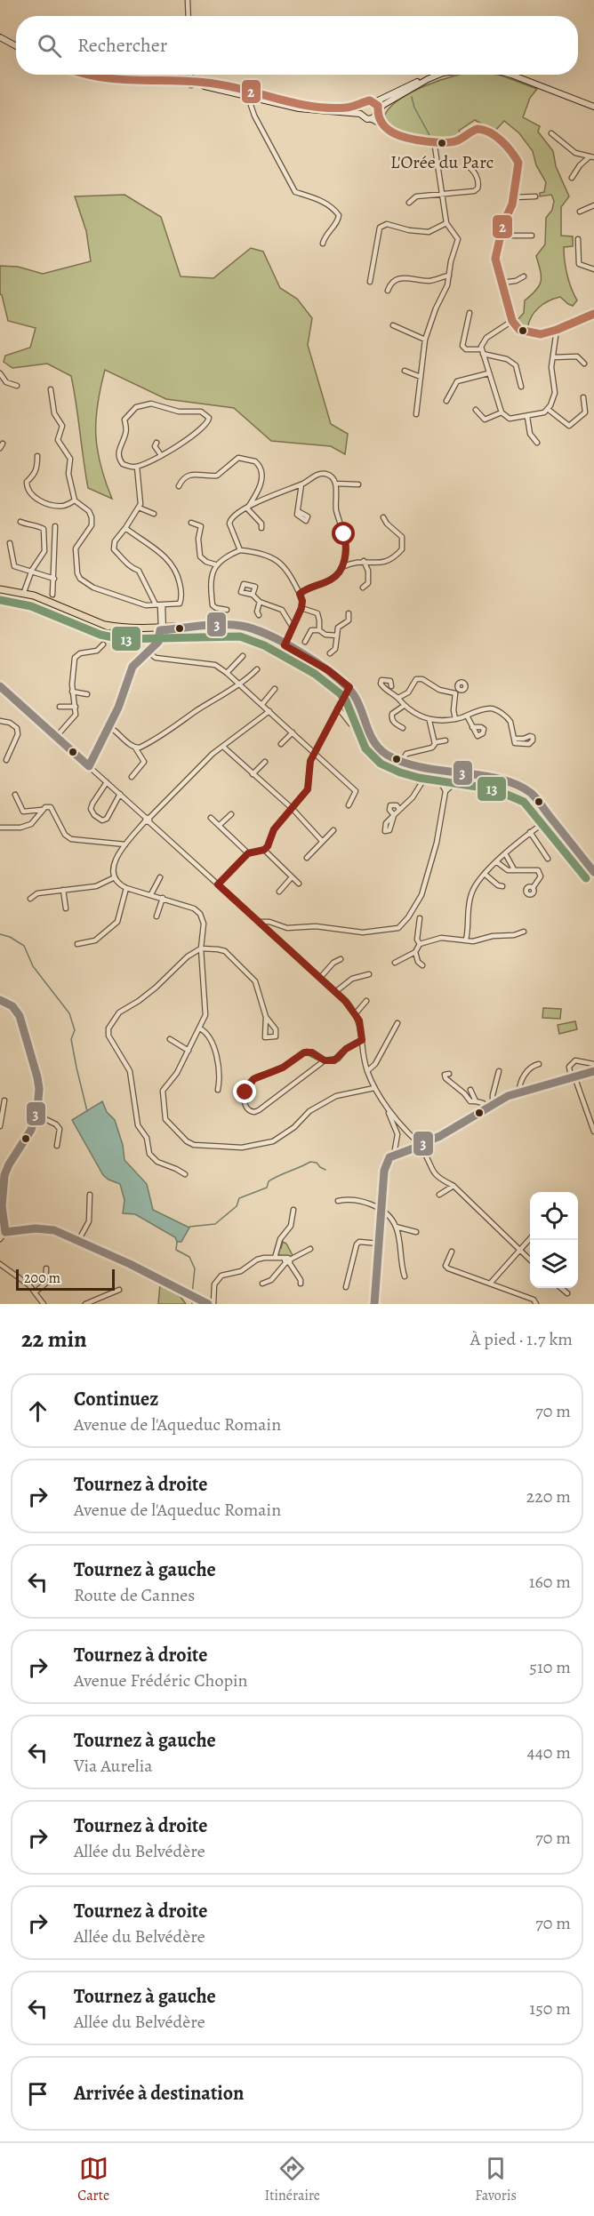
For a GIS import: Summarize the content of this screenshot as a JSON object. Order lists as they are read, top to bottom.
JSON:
{
  "places": ["L'Orée du Parc"],
  "lines": ["transit line 2", "transit line 13", "transit line 3"],
  "scale_bar": "200 m",
  "page": {
    "search": "Rechercher",
    "scale": "200 m",
    "heading": ["22 min", "À pied · 1.7 km"],
    "list": [
      ["Continuez", "Avenue de l'Aqueduc Romain", "70 m"],
      ["Tournez à droite", "Avenue de l'Aqueduc Romain", "220 m"],
      ["Tournez à gauche", "Route de Cannes", "160 m"],
      ["Tournez à droite", "Avenue Frédéric Chopin", "510 m"],
      ["Tournez à gauche", "Via Aurelia", "440 m"],
      ["Tournez à droite", "Allée du Belvédère", "70 m"],
      ["Tournez à droite", "Allée du Belvédère", "70 m"],
      ["Tournez à gauche", "Allée du Belvédère", "150 m"],
      "Arrivée à destination"
    ],
    "nav": ["Carte", "Itinéraire", "Favoris"]
  }
}
